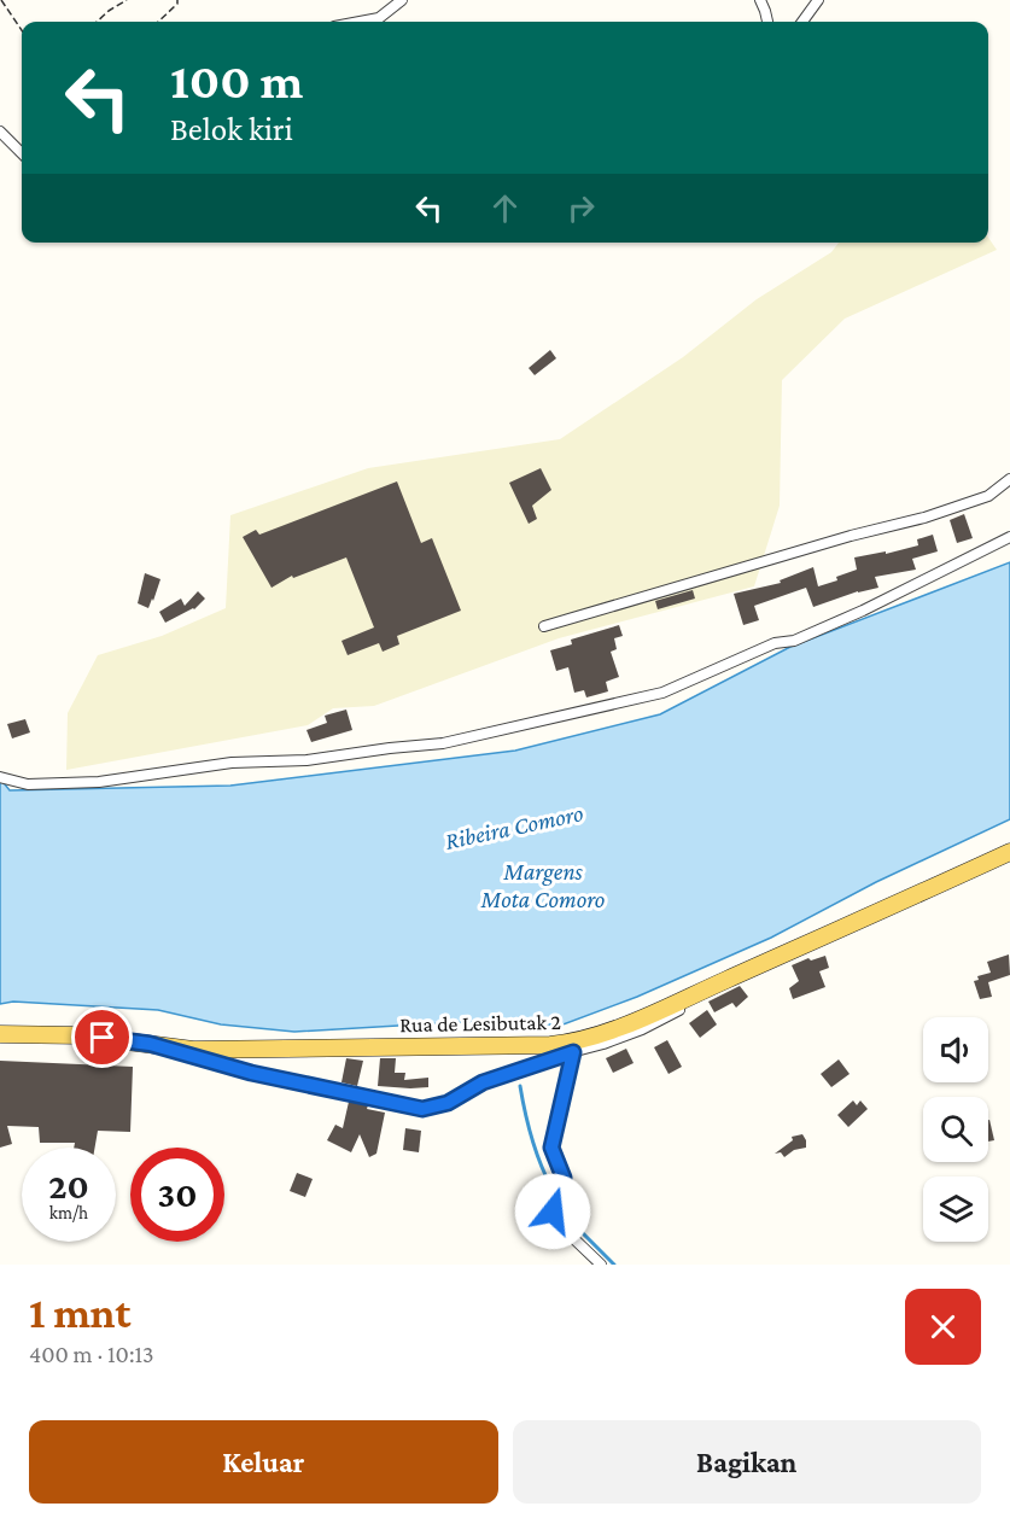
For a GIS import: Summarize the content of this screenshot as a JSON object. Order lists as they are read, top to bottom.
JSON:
{
  "streets": {
    "main road": ["Rua de Lesibutak 2"]
  },
  "water": ["Ribeira Comoro", "Margens Mota Comoro"],
  "page": {
    "turn": ["100 m", "Belok kiri"],
    "speed": "20 km/h",
    "limit": "30",
    "heading": ["1 mnt", "400 m · 10:13"],
    "buttons": ["Keluar", "Bagikan"]
  }
}
